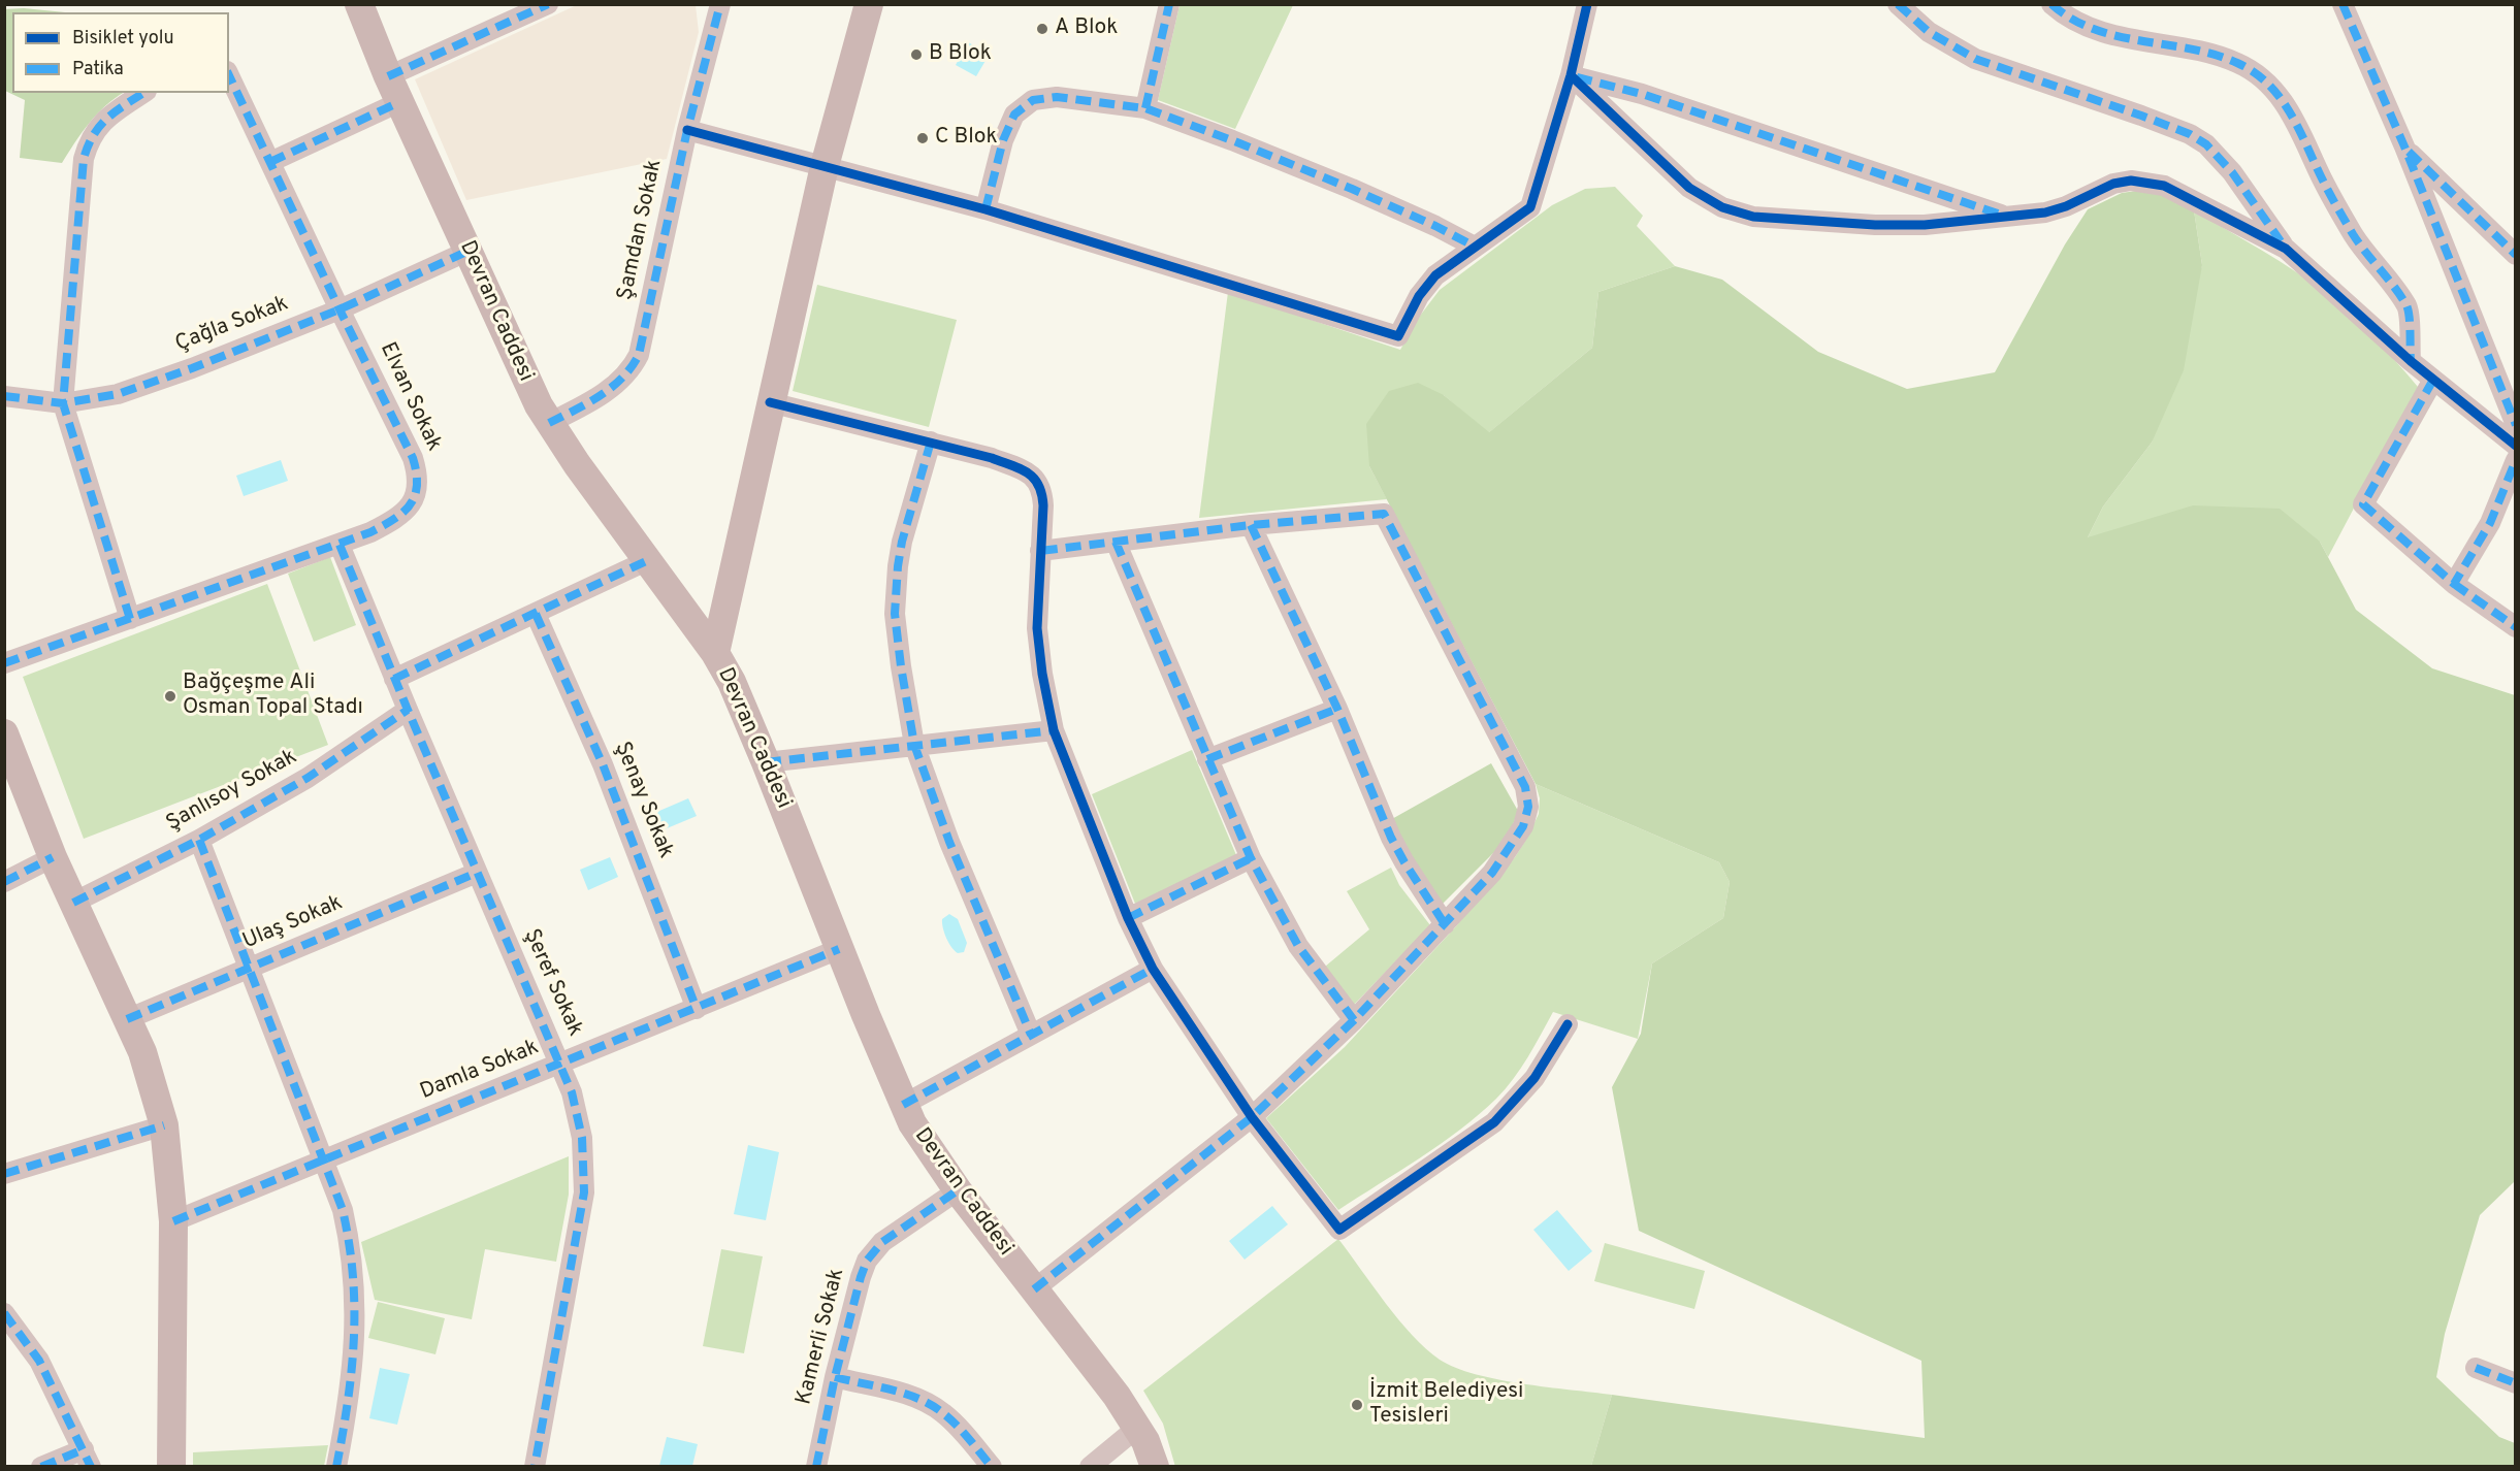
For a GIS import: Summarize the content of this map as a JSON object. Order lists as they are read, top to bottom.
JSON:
{
  "streets": {
    "main road": ["Devran Caddesi"],
    "street": [
      "Şamdan Sokak",
      "Çağla Sokak",
      "Elvan Sokak",
      "Şanlısoy Sokak",
      "Şenay Sokak",
      "Ulaş Sokak",
      "Şeref Sokak",
      "Damla Sokak",
      "Kamerli Sokak"
    ]
  },
  "crossings": [
    ["Şamdan Sokak", "Devran Caddesi"],
    ["Devran Caddesi", "Çağla Sokak"],
    ["Devran Caddesi", "Damla Sokak"],
    ["Devran Caddesi", "Kamerli Sokak"],
    ["Çağla Sokak", "Elvan Sokak"],
    ["Elvan Sokak", "Şeref Sokak"],
    ["Şanlısoy Sokak", "Şeref Sokak"],
    ["Şenay Sokak", "Damla Sokak"],
    ["Ulaş Sokak", "Şeref Sokak"],
    ["Şeref Sokak", "Damla Sokak"]
  ],
  "places": [
    "A Blok",
    "B Blok",
    "C Blok",
    "Bağçeşme Ali Osman Topal Stadı",
    "İzmit Belediyesi Tesisleri"
  ],
  "legend": ["Bisiklet yolu", "Patika"]
}
